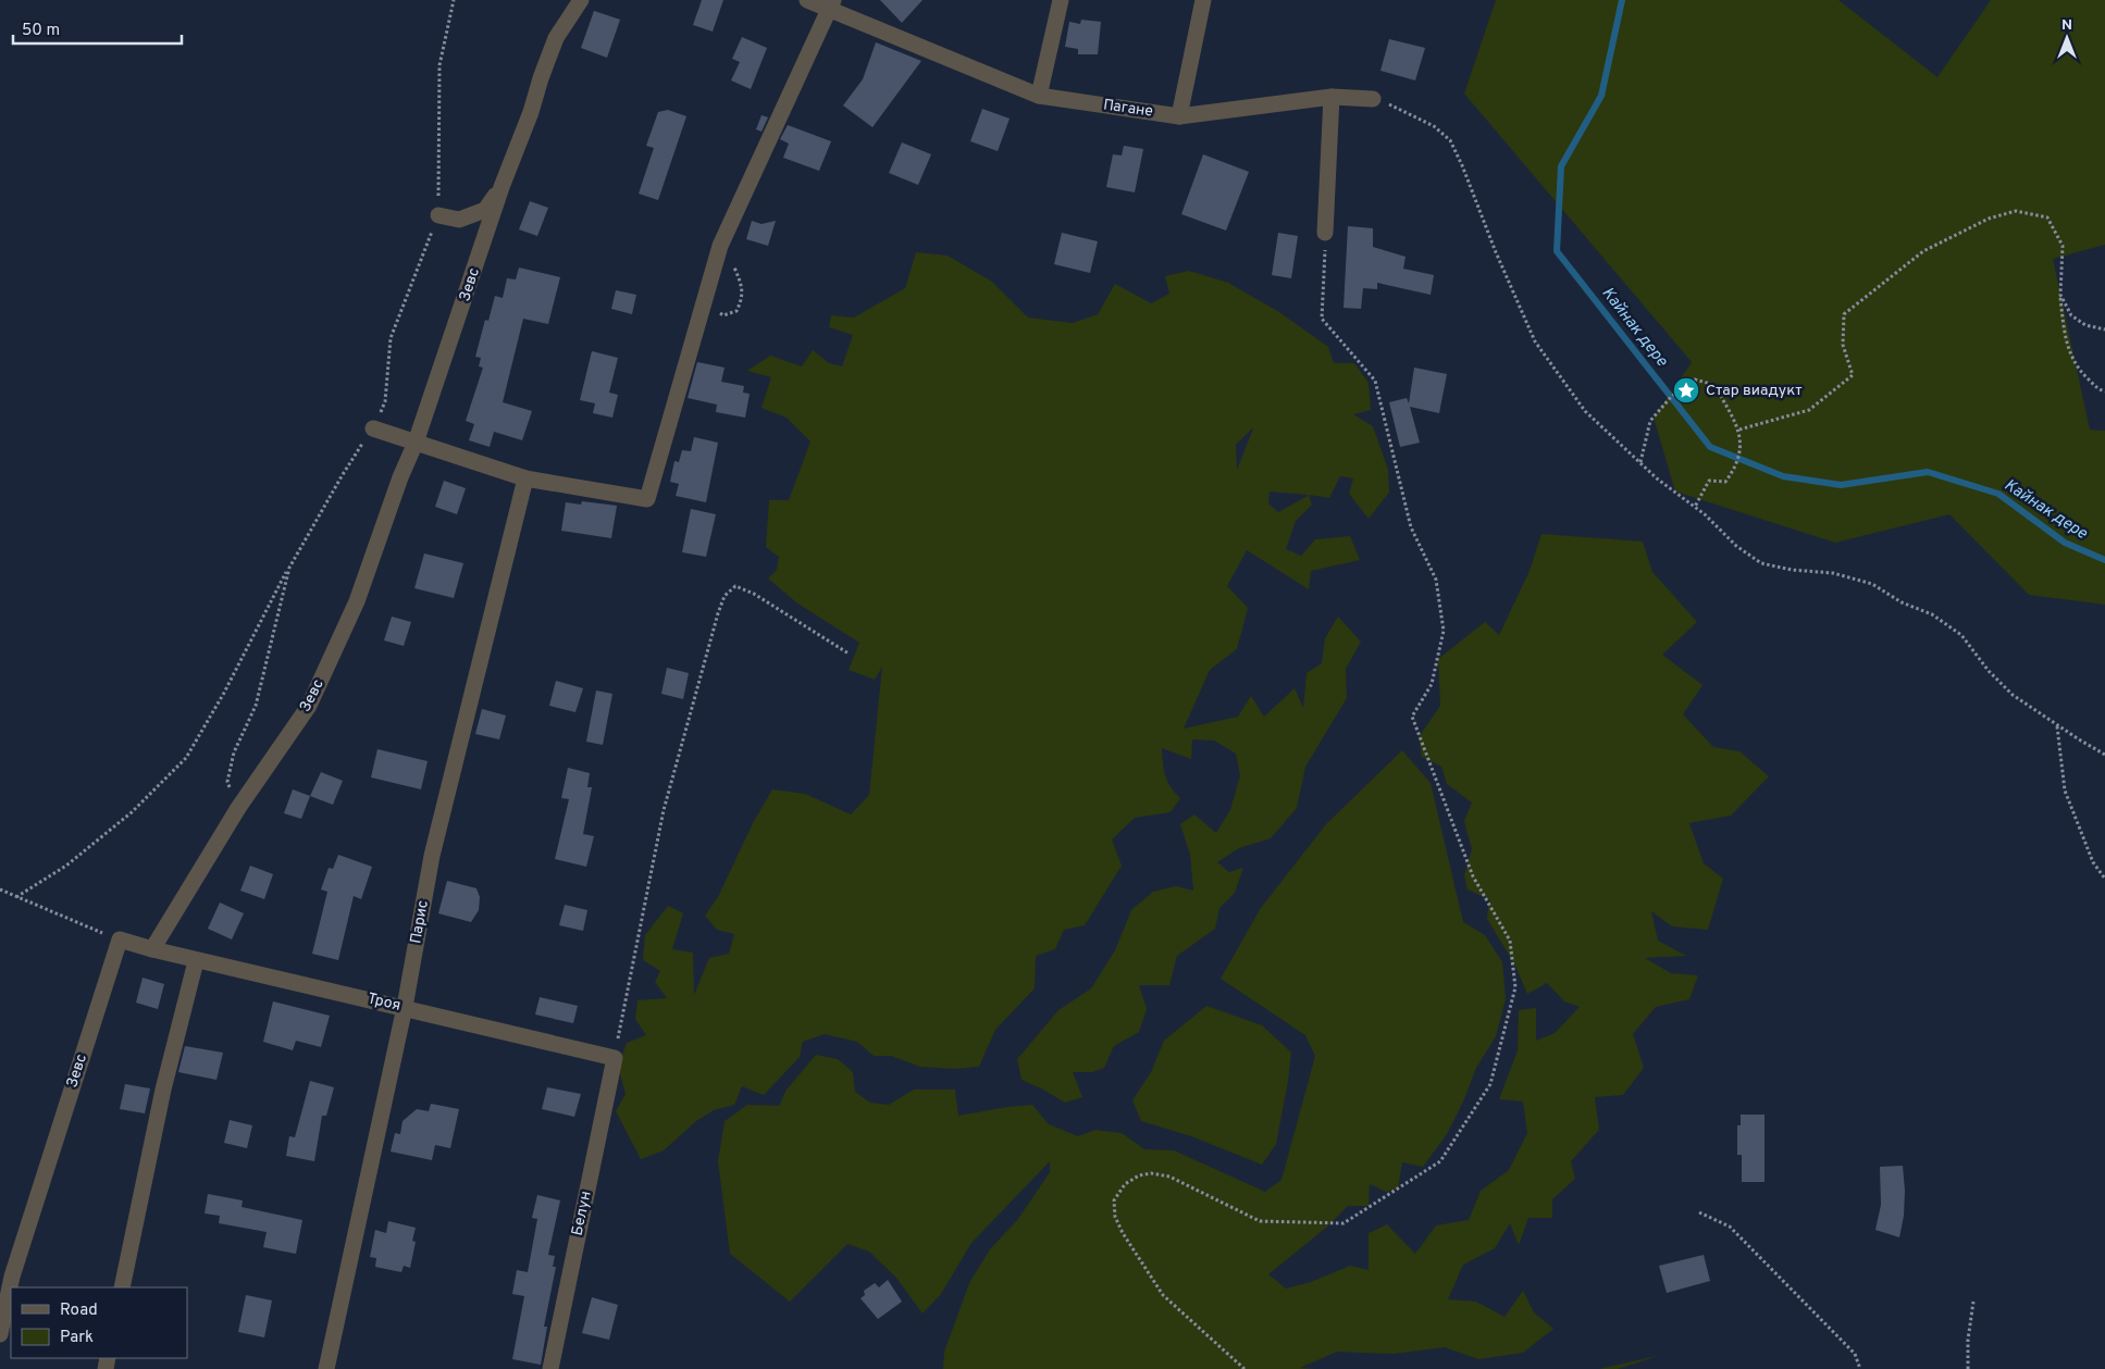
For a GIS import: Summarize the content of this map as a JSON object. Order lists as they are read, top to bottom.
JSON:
{
  "streets": {
    "street": [
      "Пагане",
      "Зевс",
      "Парис",
      "Троя",
      "Белун"
    ]
  },
  "crossings": [
    ["Зевс", "Троя"],
    ["Парис", "Троя"],
    ["Троя", "Белун"]
  ],
  "water": ["Кайнак дере"],
  "places": {
    "place": ["Стар виадукт"]
  },
  "legend": ["Road", "Park"],
  "scale_bar": "50 m",
  "north": "top"
}
